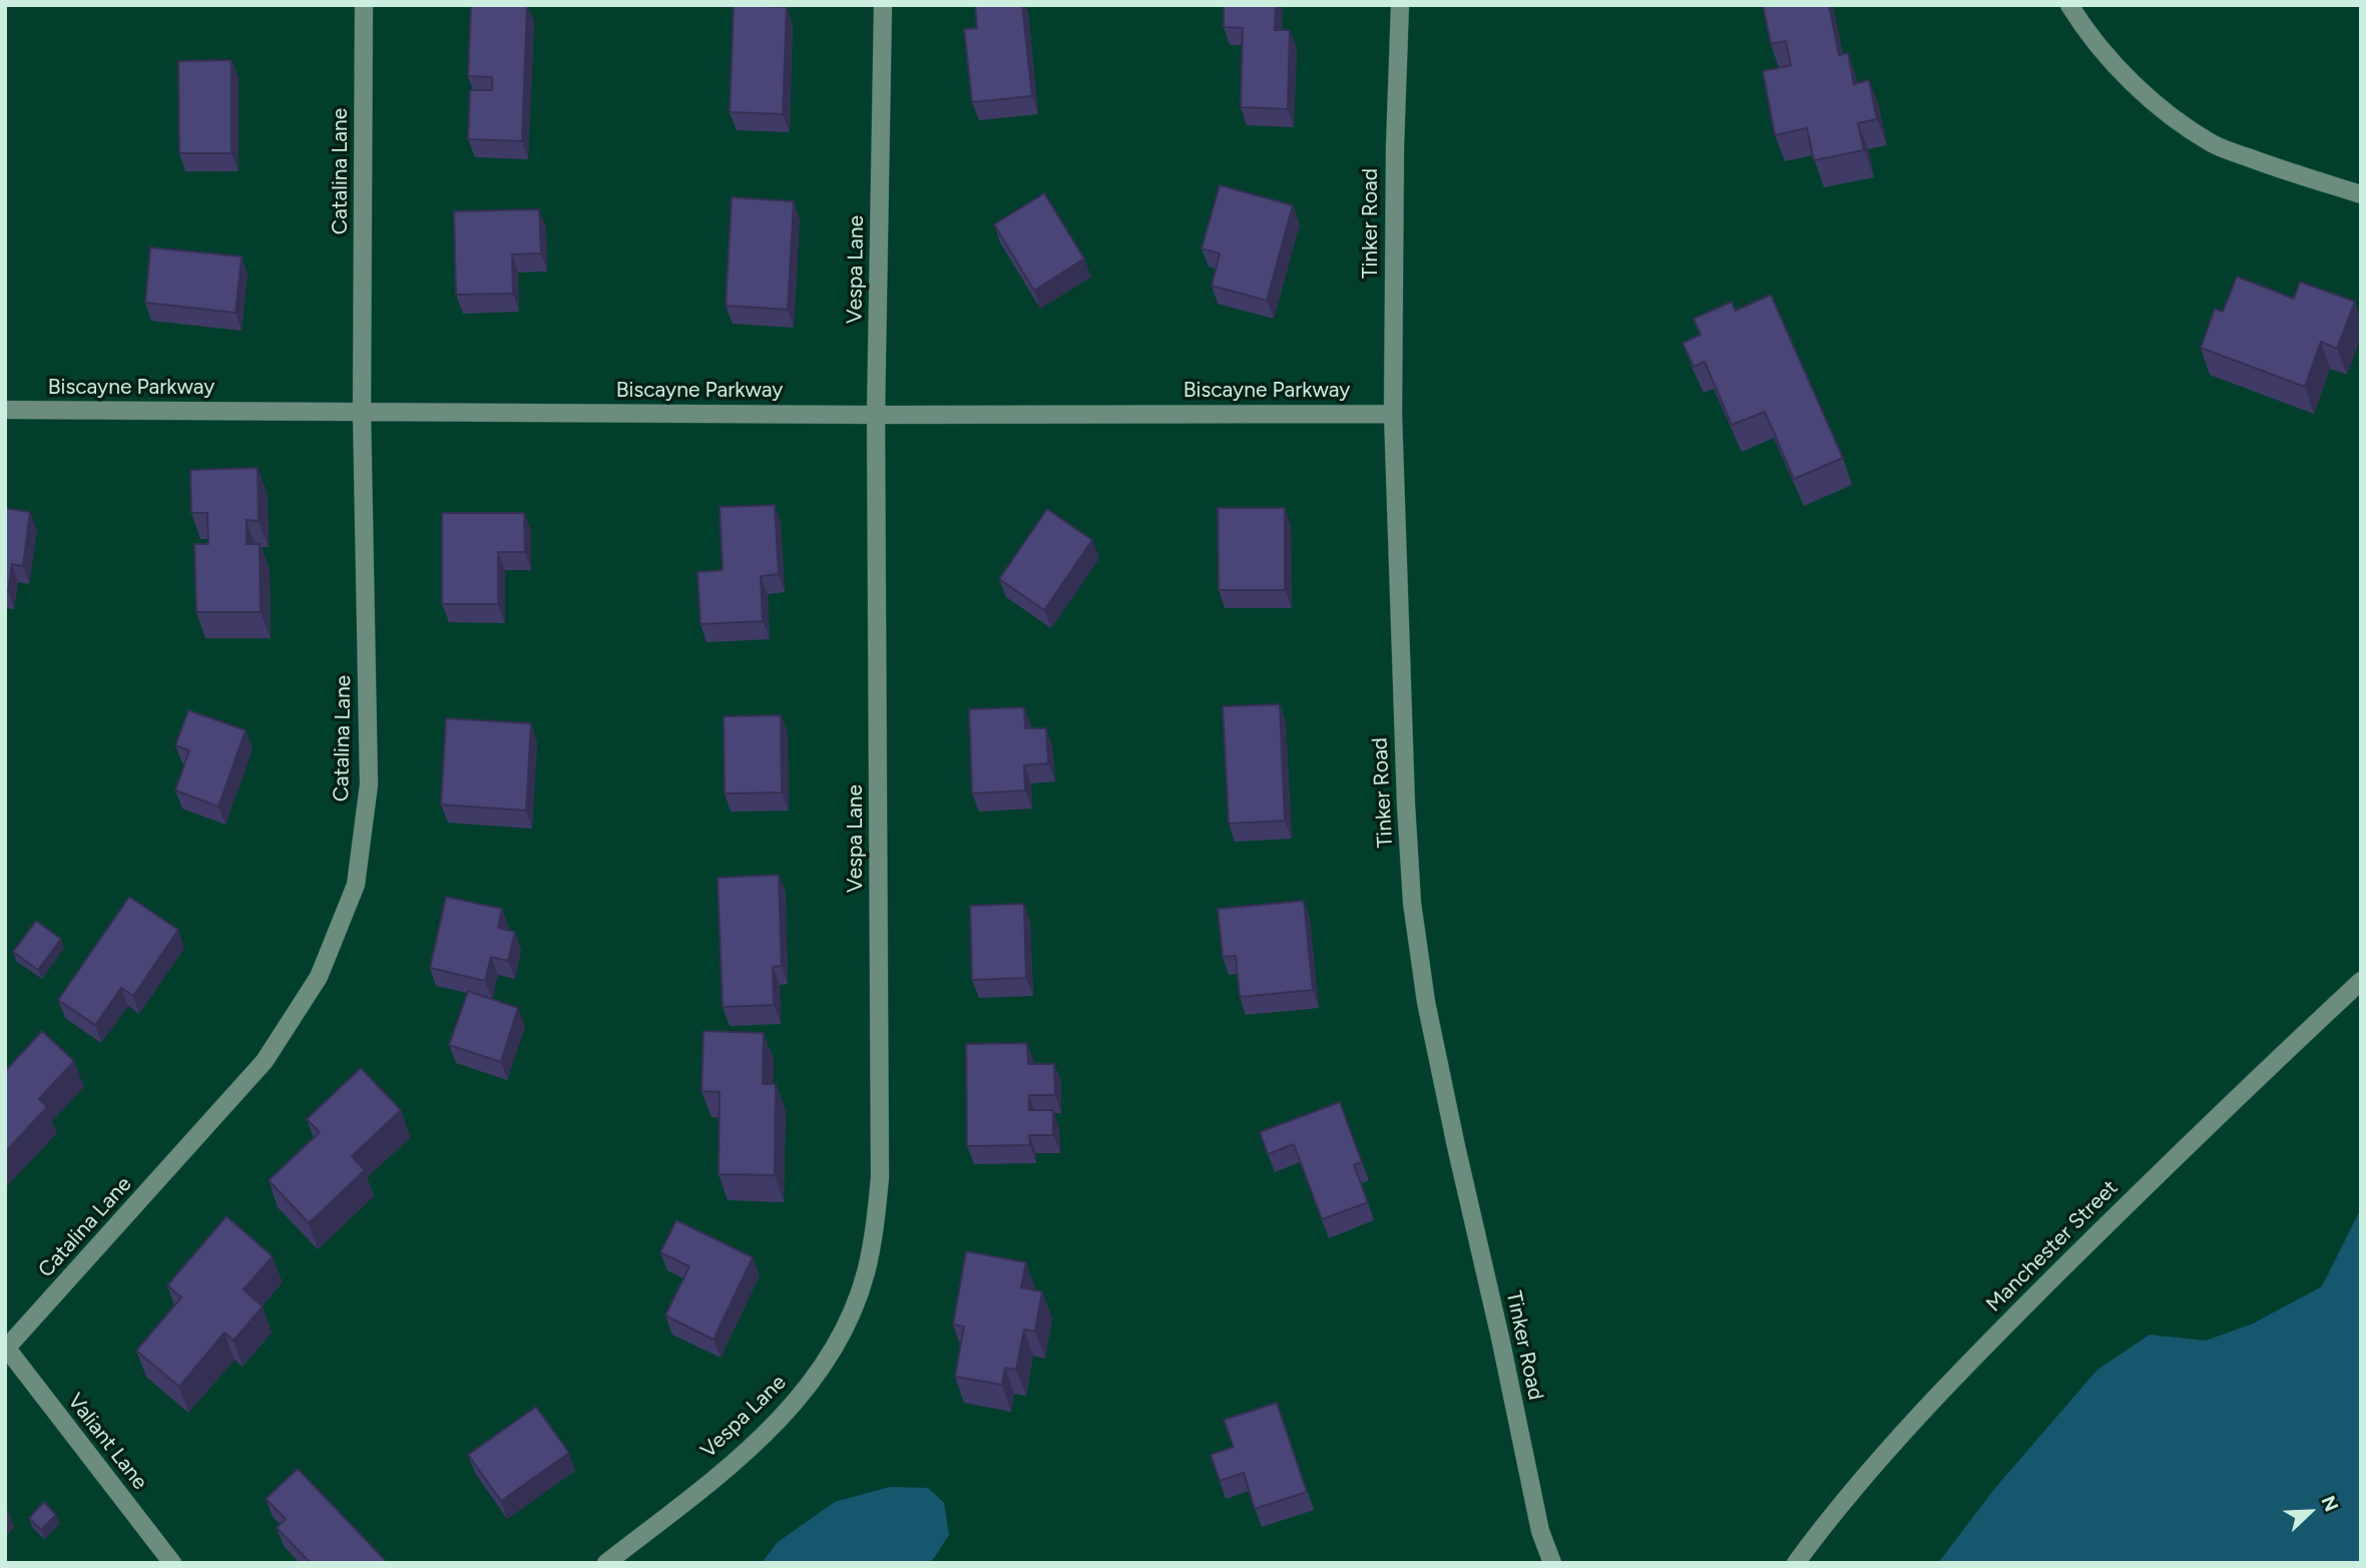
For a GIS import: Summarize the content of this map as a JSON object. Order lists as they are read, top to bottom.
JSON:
{
  "streets": {
    "street": [
      "Catalina Lane",
      "Tinker Road",
      "Vespa Lane",
      "Biscayne Parkway",
      "Manchester Street",
      "Valiant Lane"
    ]
  },
  "crossings": [
    ["Catalina Lane", "Biscayne Parkway"],
    ["Catalina Lane", "Valiant Lane"],
    ["Tinker Road", "Biscayne Parkway"],
    ["Vespa Lane", "Biscayne Parkway"]
  ],
  "north": "top right"
}
